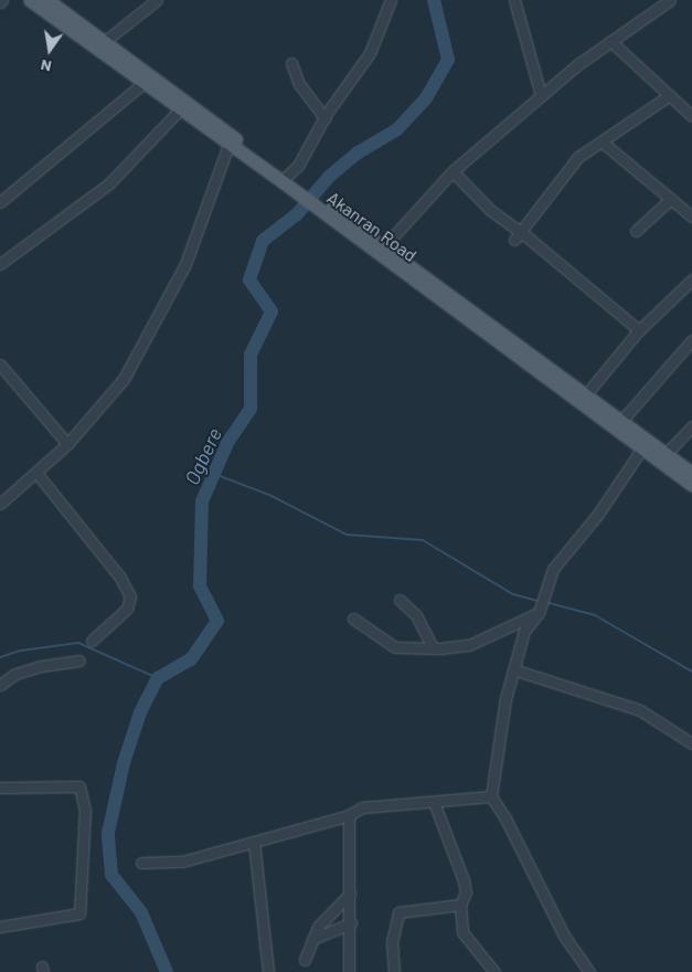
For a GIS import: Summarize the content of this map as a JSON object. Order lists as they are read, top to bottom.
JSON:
{
  "streets": {
    "main road": ["Akanran Road"]
  },
  "water": ["Ogbere"],
  "north": "bottom"
}
